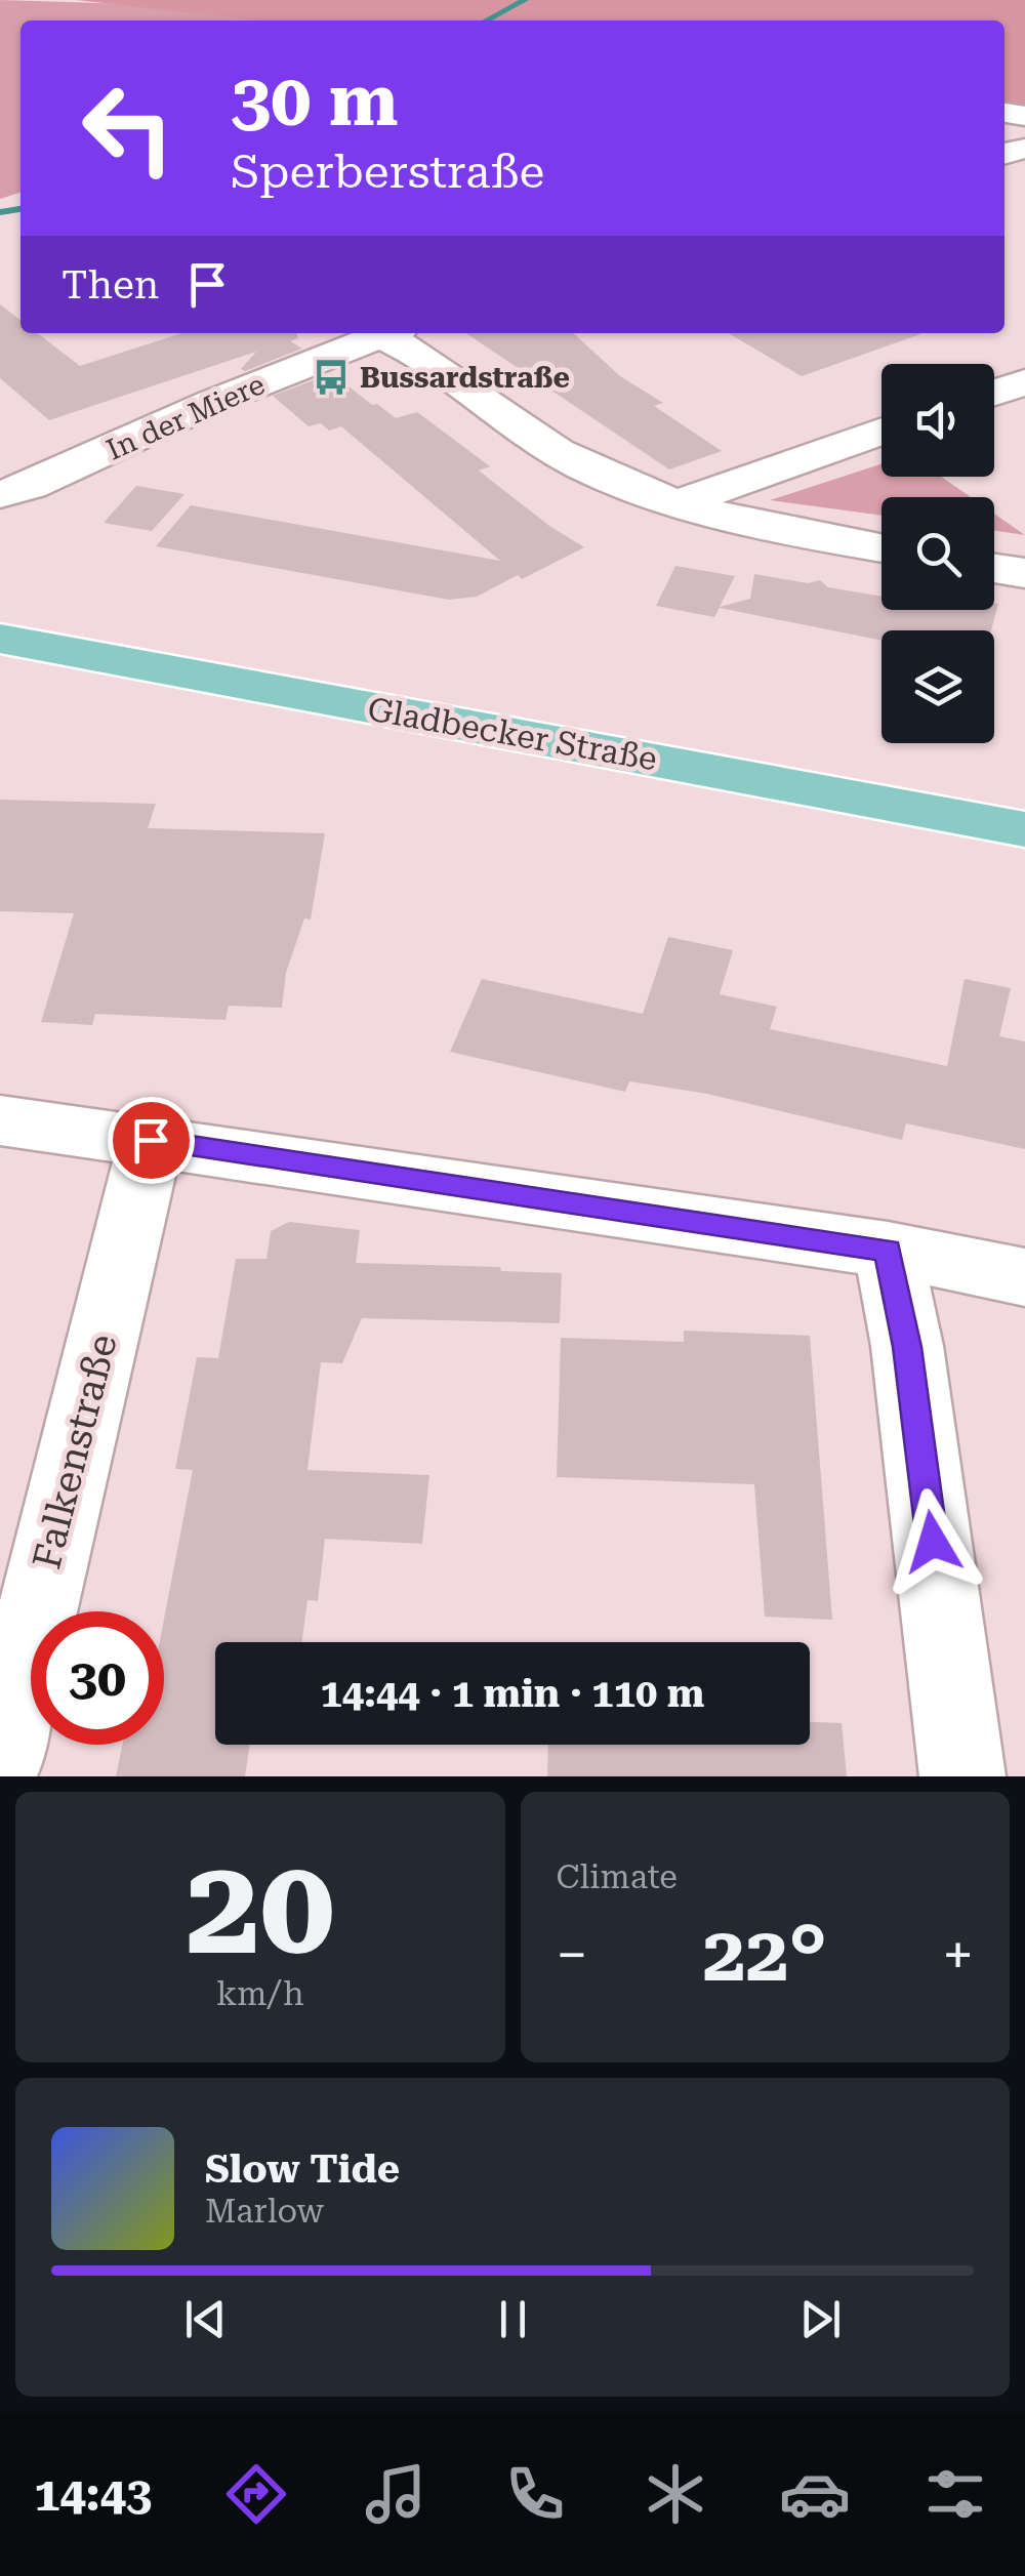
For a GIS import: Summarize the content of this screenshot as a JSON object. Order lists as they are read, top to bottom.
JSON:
{
  "streets": {
    "main road": ["Gladbecker Straße"],
    "street": ["In der Miere", "Falkenstraße"]
  },
  "places": {
    "bus stop": ["Bussardstraße"]
  },
  "page": {
    "turn": ["30 m", "Sperberstraße"],
    "then": "Then",
    "limit": "30",
    "trip": "14:44 · 1 min · 110 m",
    "tile": [
      ["20", "km/h"],
      "Climate"
    ],
    "heat": ["−", "22°", "+"],
    "song": ["Slow Tide", "Marlow"],
    "tabs": "14:43"
  }
}
